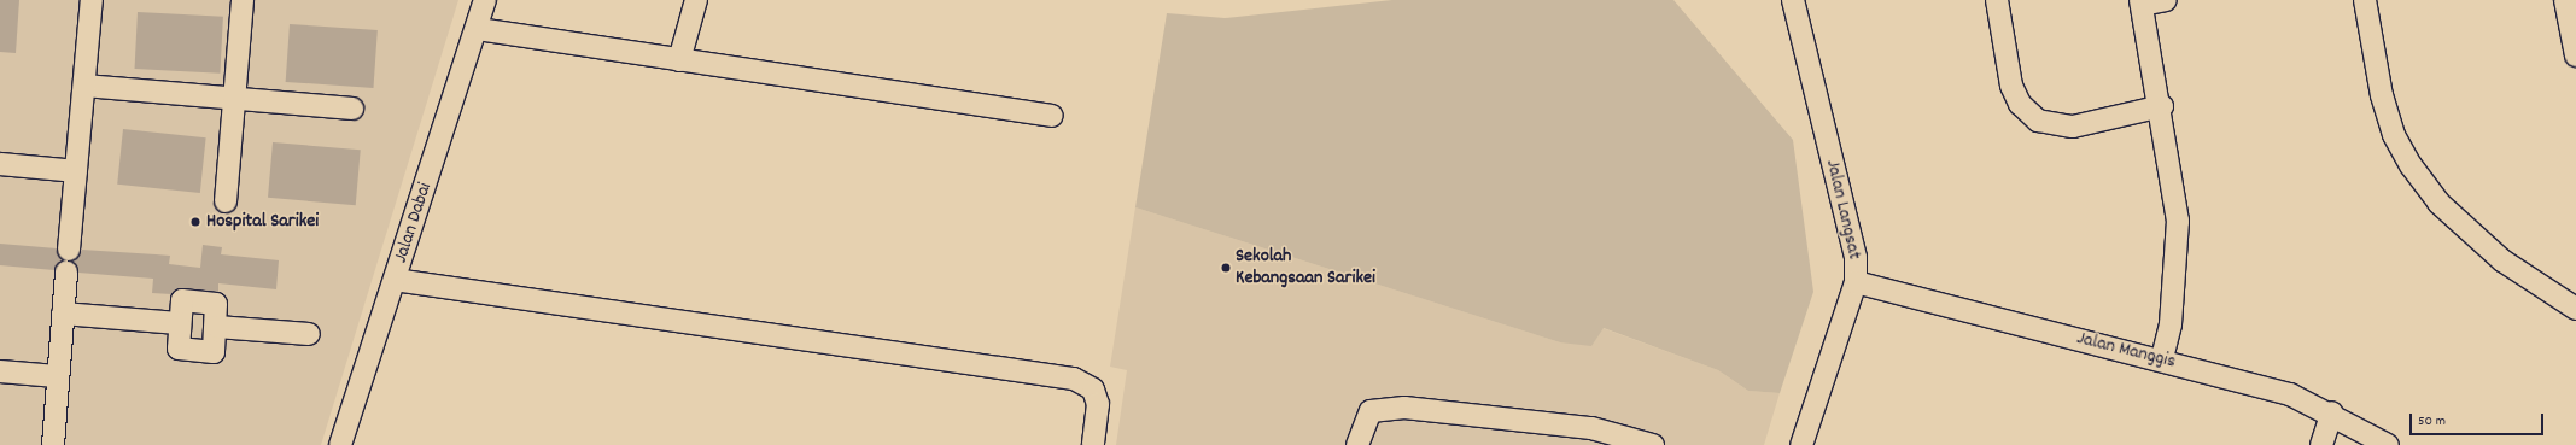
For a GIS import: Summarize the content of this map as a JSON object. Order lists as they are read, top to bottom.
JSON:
{
  "streets": {
    "street": ["Jalan Langsat", "Jalan Dabai", "Jalan Manggis"]
  },
  "crossings": [
    ["Jalan Langsat", "Jalan Manggis"]
  ],
  "places": ["Hospital Sarikei", "Sekolah Kebangsaan Sarikei"],
  "scale_bar": "50 m"
}
